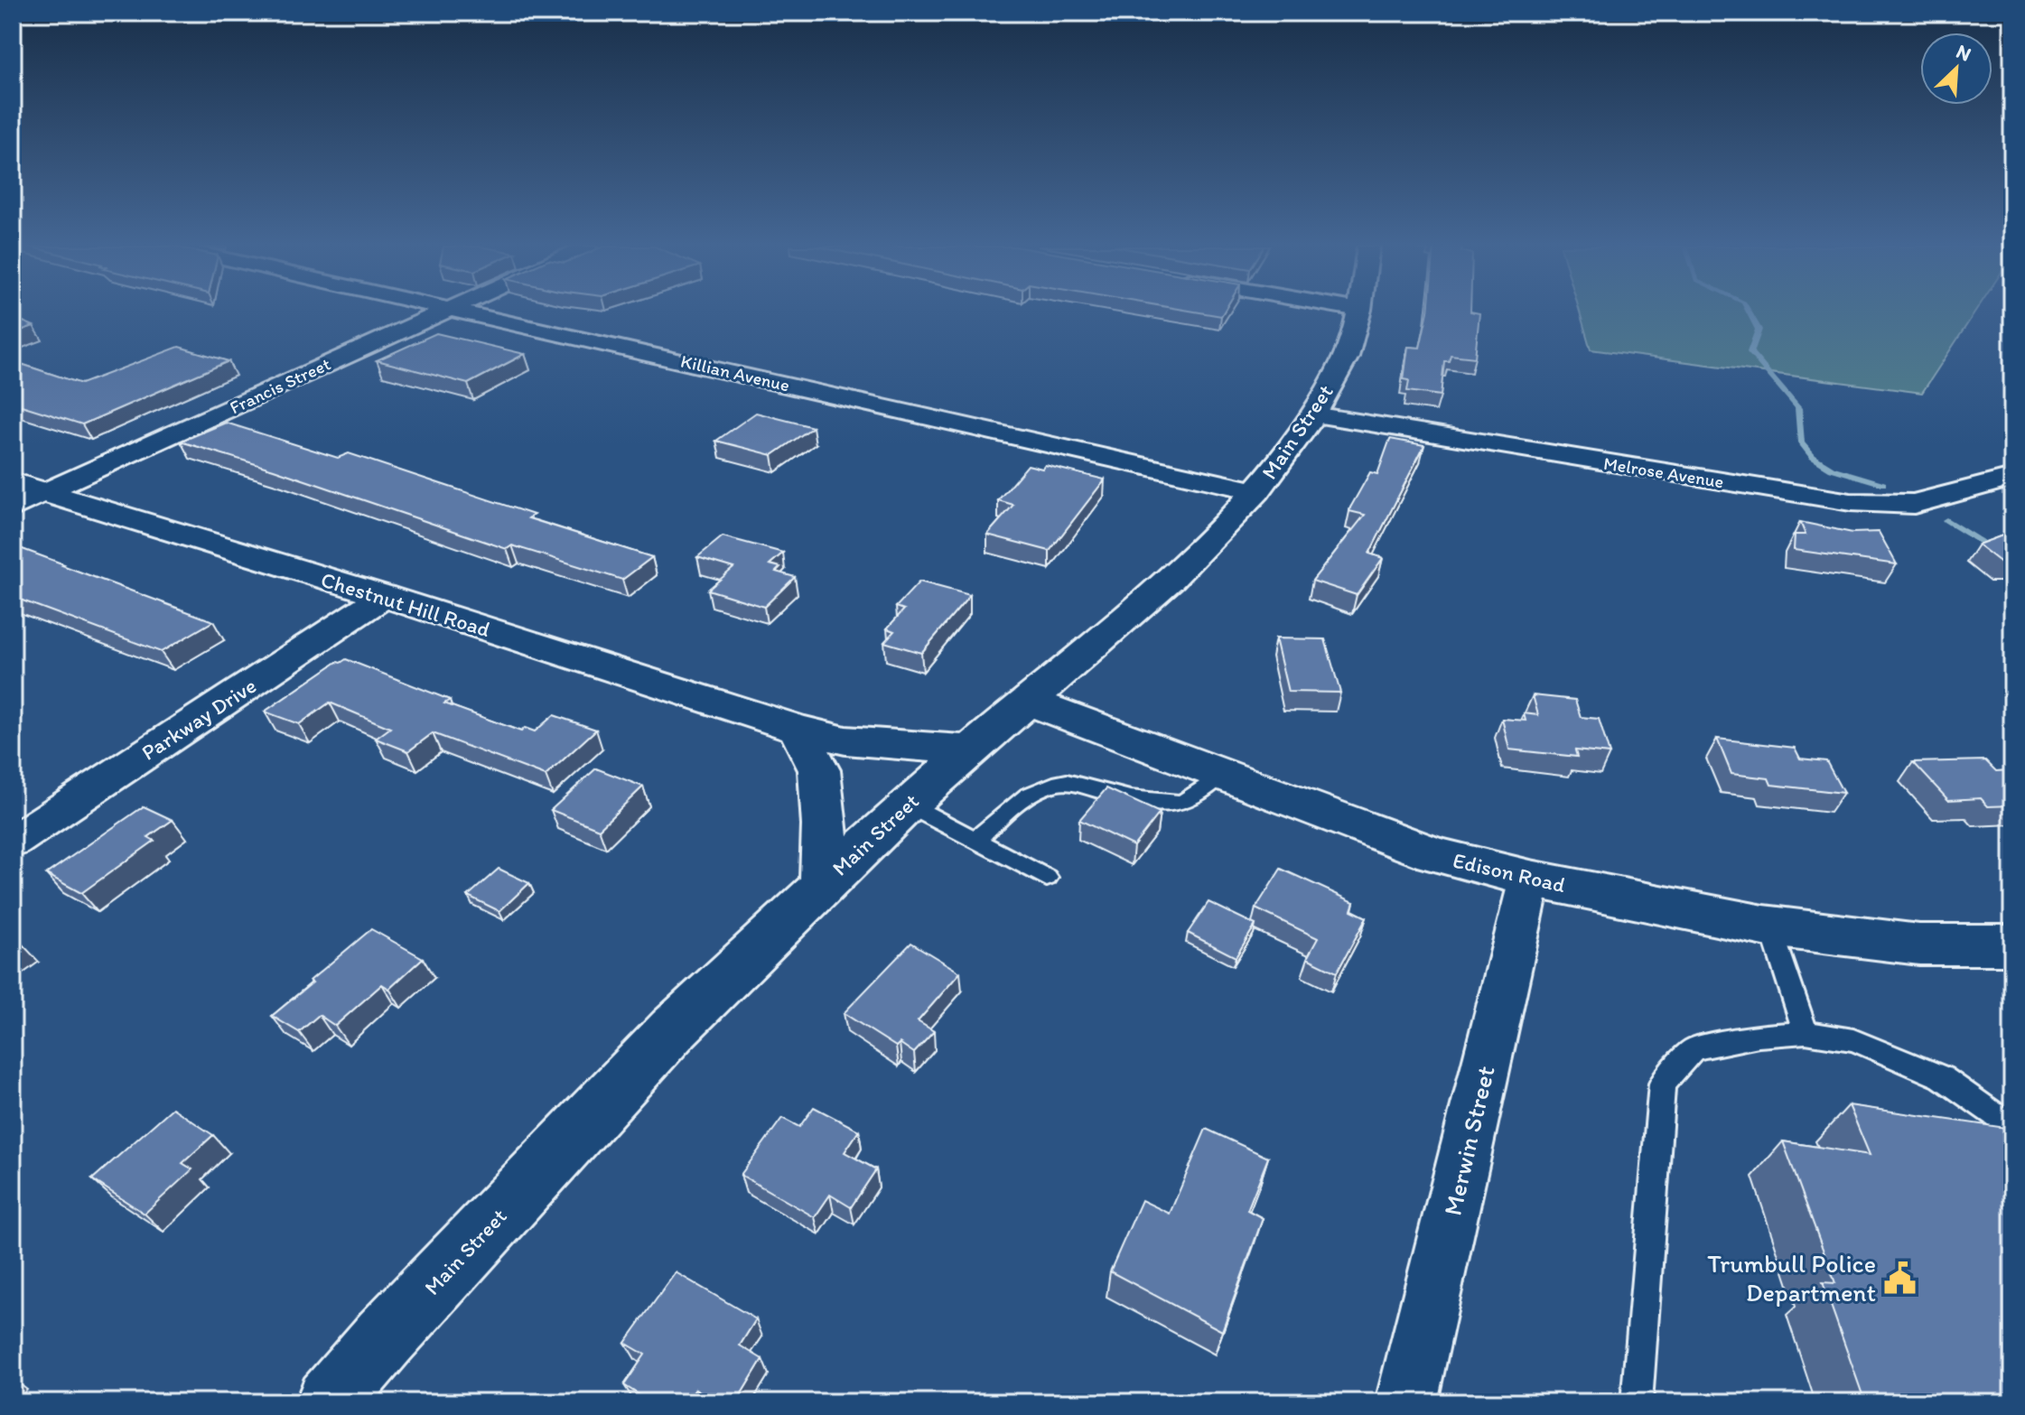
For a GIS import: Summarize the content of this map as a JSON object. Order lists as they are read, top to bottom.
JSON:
{
  "streets": {
    "street": [
      "Killian Avenue",
      "Francis Street",
      "Main Street",
      "Melrose Avenue",
      "Chestnut Hill Road",
      "Parkway Drive",
      "Edison Road",
      "Merwin Street"
    ]
  },
  "crossings": [
    ["Killian Avenue", "Main Street"],
    ["Francis Street", "Chestnut Hill Road"],
    ["Main Street", "Melrose Avenue"],
    ["Main Street", "Chestnut Hill Road"],
    ["Main Street", "Edison Road"],
    ["Chestnut Hill Road", "Parkway Drive"],
    ["Edison Road", "Merwin Street"]
  ],
  "places": {
    "public building": ["Trumbull Police Department"]
  },
  "north": "top right"
}
